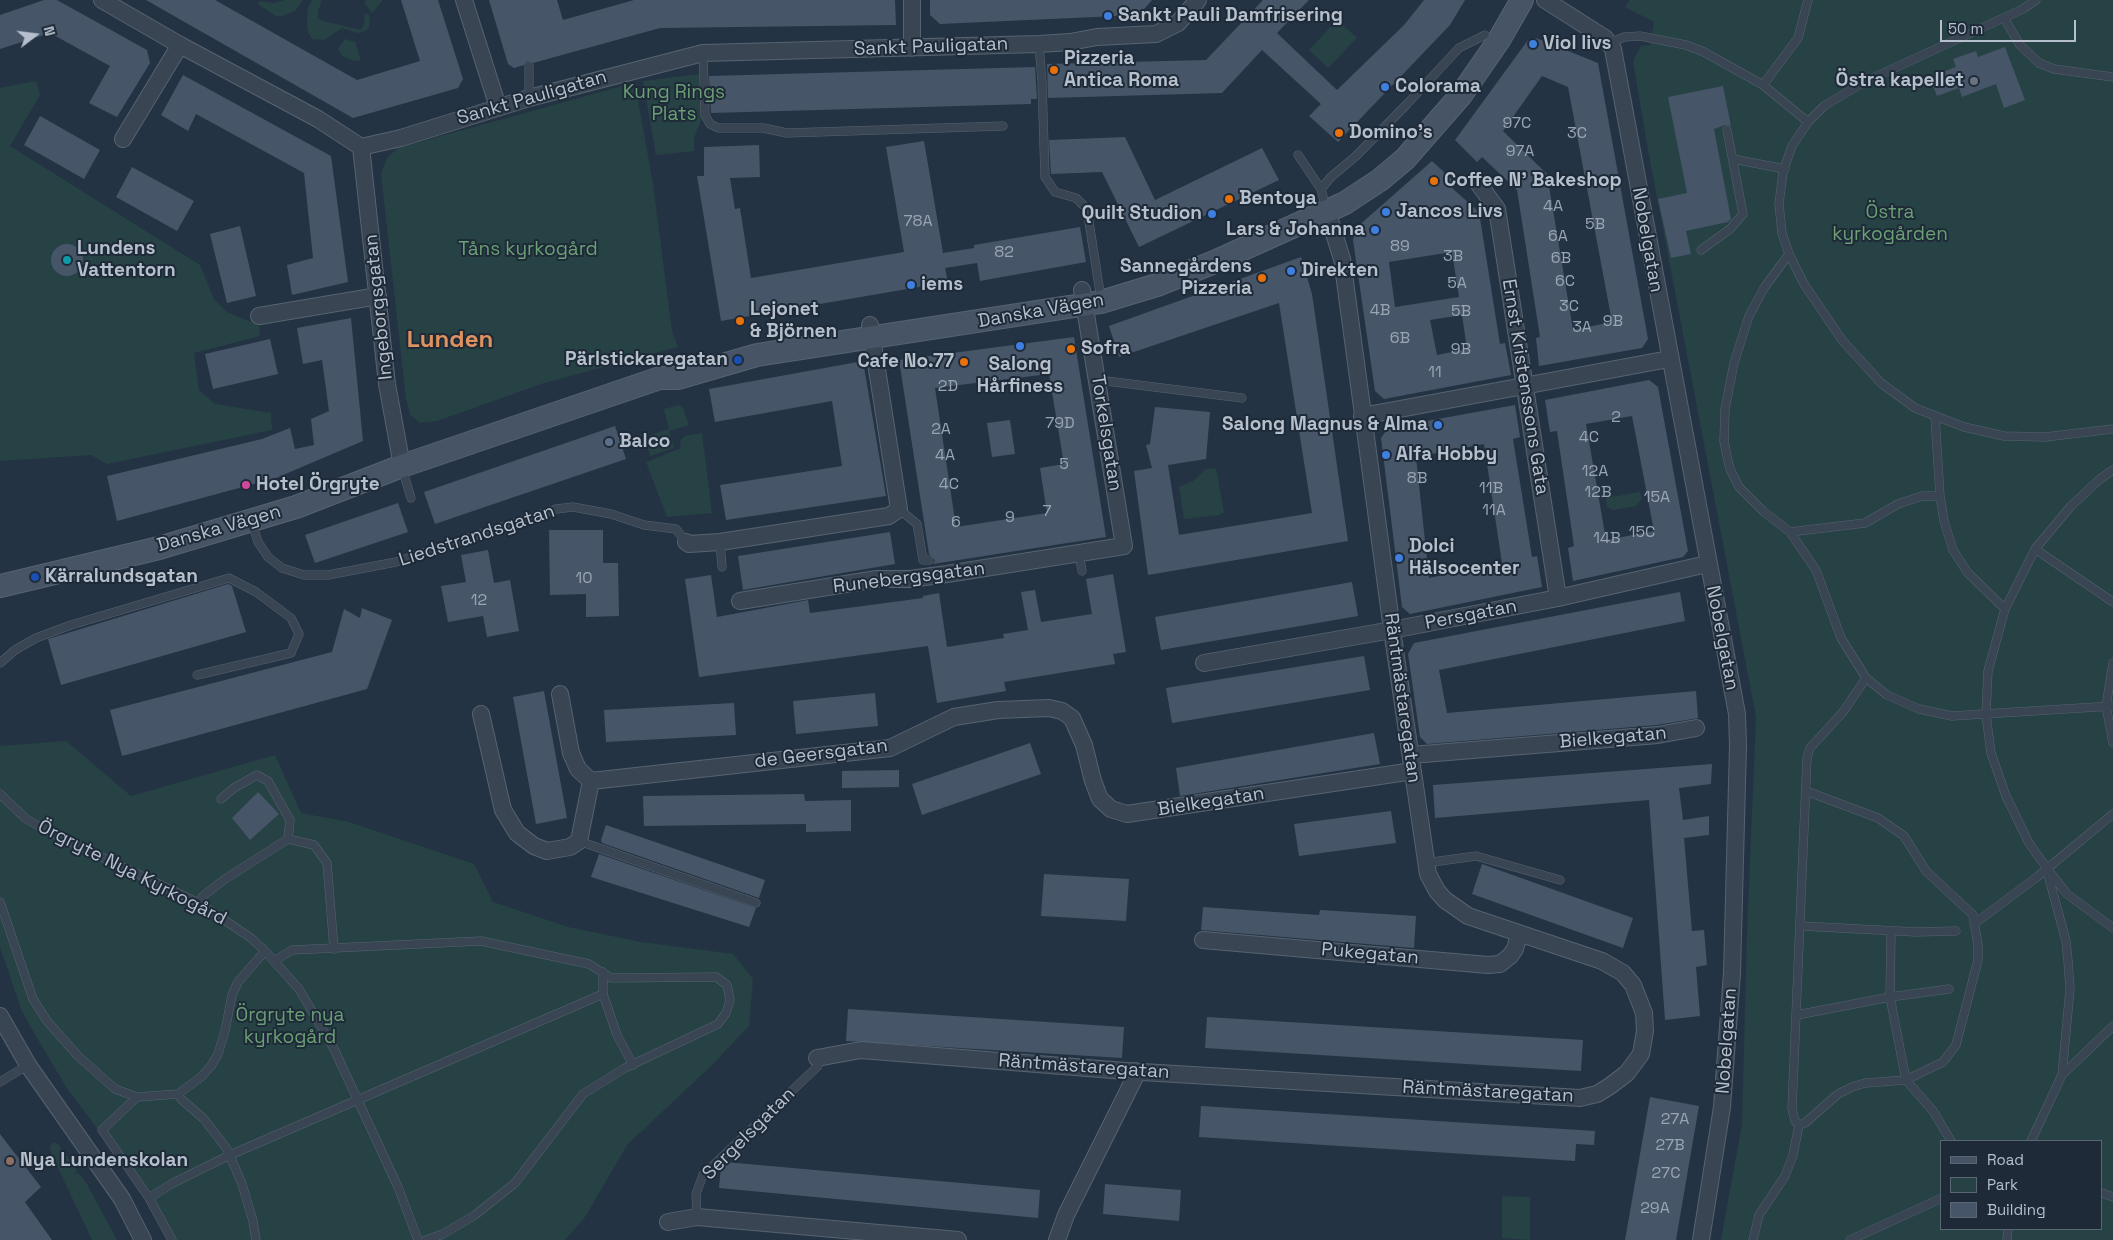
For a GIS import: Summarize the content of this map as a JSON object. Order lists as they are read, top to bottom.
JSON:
{
  "streets": {
    "street": [
      "Sankt Pauligatan",
      "Nobelgatan",
      "Ingeborgsgatan",
      "Danska Vägen",
      "Ernst Kristenssons Gata",
      "Torkelsgatan",
      "Liedstrandsgatan",
      "Runebergsgatan",
      "Persgatan",
      "Räntmästaregatan",
      "Bielkegatan",
      "de Geersgatan",
      "Pukegatan"
    ],
    "lane": ["Örgryte Nya Kyrkogård", "Sergelsgatan"]
  },
  "crossings": [
    ["Sankt Pauligatan", "Ingeborgsgatan"],
    ["Nobelgatan", "Persgatan"],
    ["Ingeborgsgatan", "Danska Vägen"],
    ["Danska Vägen", "Torkelsgatan"],
    ["Danska Vägen", "Liedstrandsgatan"],
    ["Danska Vägen", "Räntmästaregatan"],
    ["Ernst Kristenssons Gata", "Persgatan"],
    ["Torkelsgatan", "Runebergsgatan"],
    ["Persgatan", "Räntmästaregatan"],
    ["Räntmästaregatan", "Bielkegatan"],
    ["Räntmästaregatan", "Pukegatan"],
    ["Räntmästaregatan", "Sergelsgatan"],
    ["Bielkegatan", "de Geersgatan"]
  ],
  "districts": ["Lunden"],
  "parks": [
    "Kung Rings Plats",
    "Östra kyrkogården",
    "Tåns kyrkogård",
    "Örgryte nya kyrkogård"
  ],
  "places": [
    "Sankt Pauli Damfrisering",
    "Viol livs",
    "Pizzeria Antica Roma",
    "Östra kapellet",
    "Colorama",
    "Domino's",
    "Coffee N' Bakeshop",
    "Bentoya",
    "Jancos Livs",
    "Quilt Studion",
    "Lars & Johanna",
    "Lundens Vattentorn",
    "Direkten",
    "Sannegårdens Pizzeria",
    "iems",
    "Lejonet & Björnen",
    "Salong Hårfiness",
    "Sofra",
    "Pärlstickaregatan",
    "Cafe No.77",
    "Salong Magnus & Alma",
    "Balco",
    "Alfa Hobby",
    "Hotel Örgryte",
    "Dolci Hälsocenter",
    "Kärralundsgatan",
    "Nya Lundenskolan"
  ],
  "house_numbers": [
    "97C",
    "3C",
    "97A",
    "4A",
    "78A",
    "5B",
    "6A",
    "89",
    "82",
    "3B",
    "6B",
    "6C",
    "5A",
    "3C",
    "4B",
    "5B",
    "9B",
    "3A",
    "6B",
    "9B",
    "11",
    "2D",
    "2",
    "79D",
    "2A",
    "4C",
    "4A",
    "5",
    "12A",
    "8B",
    "4C",
    "11B",
    "12B",
    "15A",
    "11A",
    "7",
    "9",
    "6",
    "15C",
    "14B",
    "10",
    "12",
    "27A",
    "27B",
    "27C",
    "29A"
  ],
  "legend": ["Road", "Park", "Building"],
  "scale_bar": "50 m",
  "north": "right"
}
